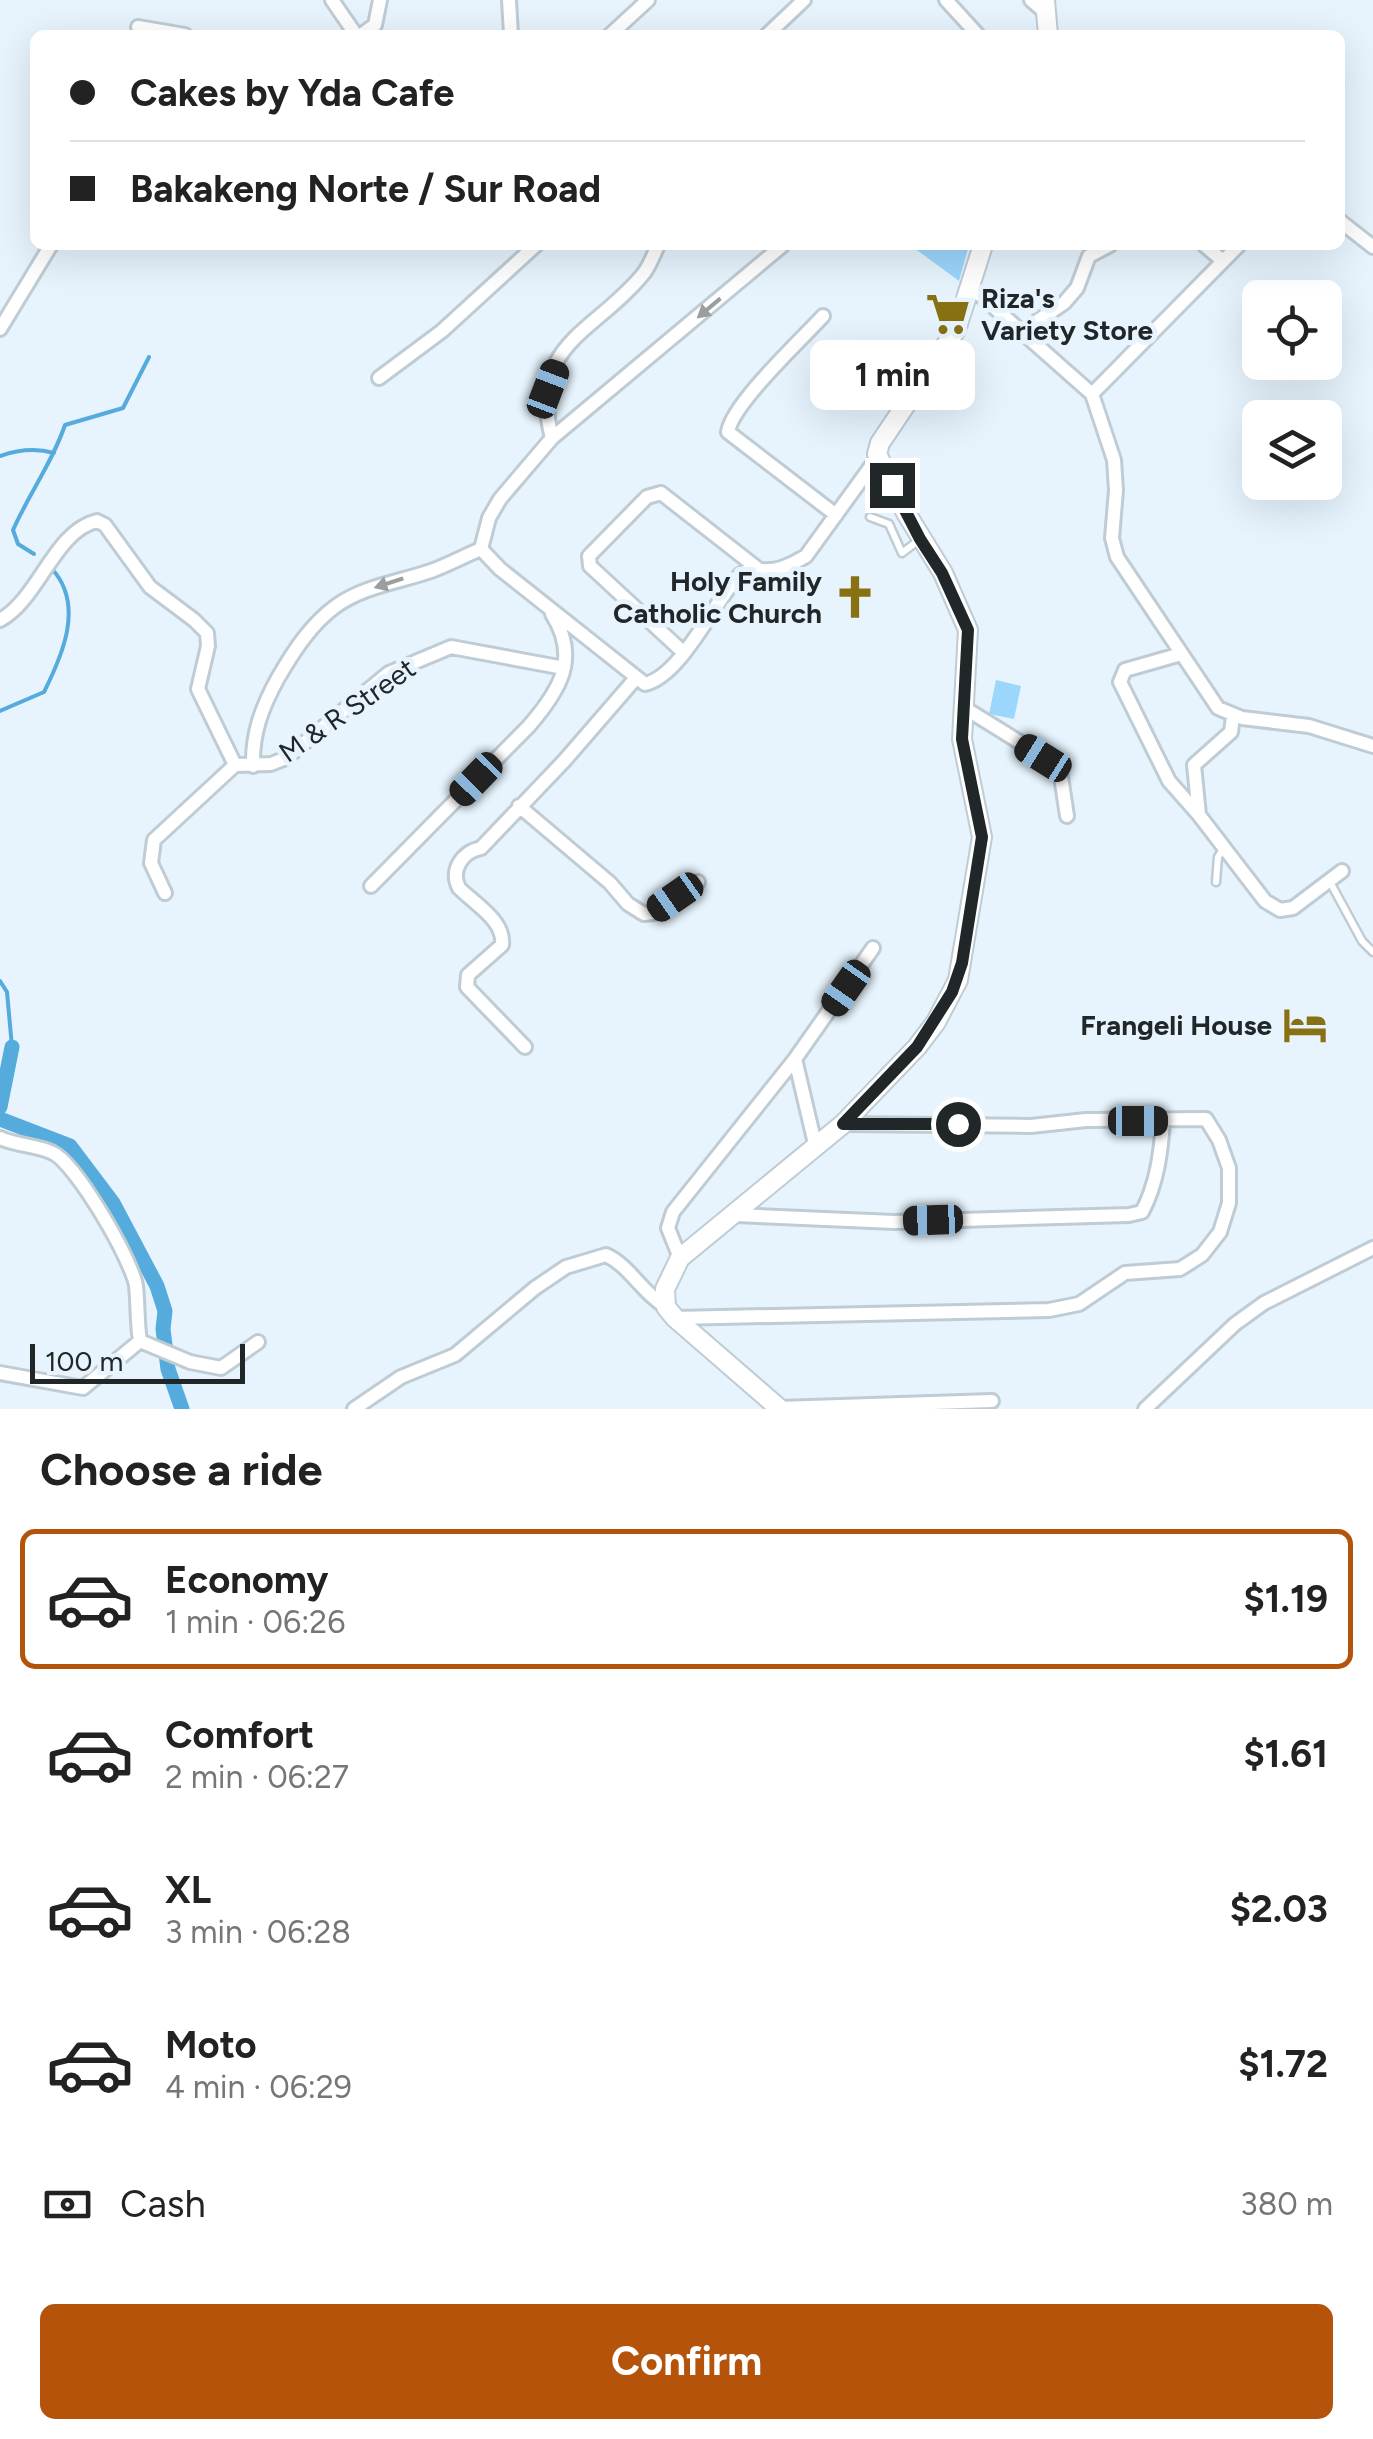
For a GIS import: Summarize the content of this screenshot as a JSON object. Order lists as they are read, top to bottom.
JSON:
{
  "streets": {
    "street": ["M & R Street"]
  },
  "places": {
    "supermarket": ["Riza's Variety Store"],
    "church": ["Holy Family Catholic Church"],
    "hotel": ["Frangeli House"]
  },
  "scale_bar": "100 m",
  "page": {
    "banner": ["Cakes by Yda Cafe", "Bakakeng Norte / Sur Road"],
    "bubble": "1 min",
    "scale": "100 m",
    "heading": "Choose a ride",
    "list": [
      {
        "name": "Economy",
        "note": "1 min · 06:26",
        "value": "$1.19"
      },
      {
        "name": "Comfort",
        "note": "2 min · 06:27",
        "value": "$1.61"
      },
      {
        "name": "XL",
        "note": "3 min · 06:28",
        "value": "$2.03"
      },
      {
        "name": "Moto",
        "note": "4 min · 06:29",
        "value": "$1.72"
      }
    ],
    "pay": ["Cash", "380 m"],
    "buttons": "Confirm"
  }
}
